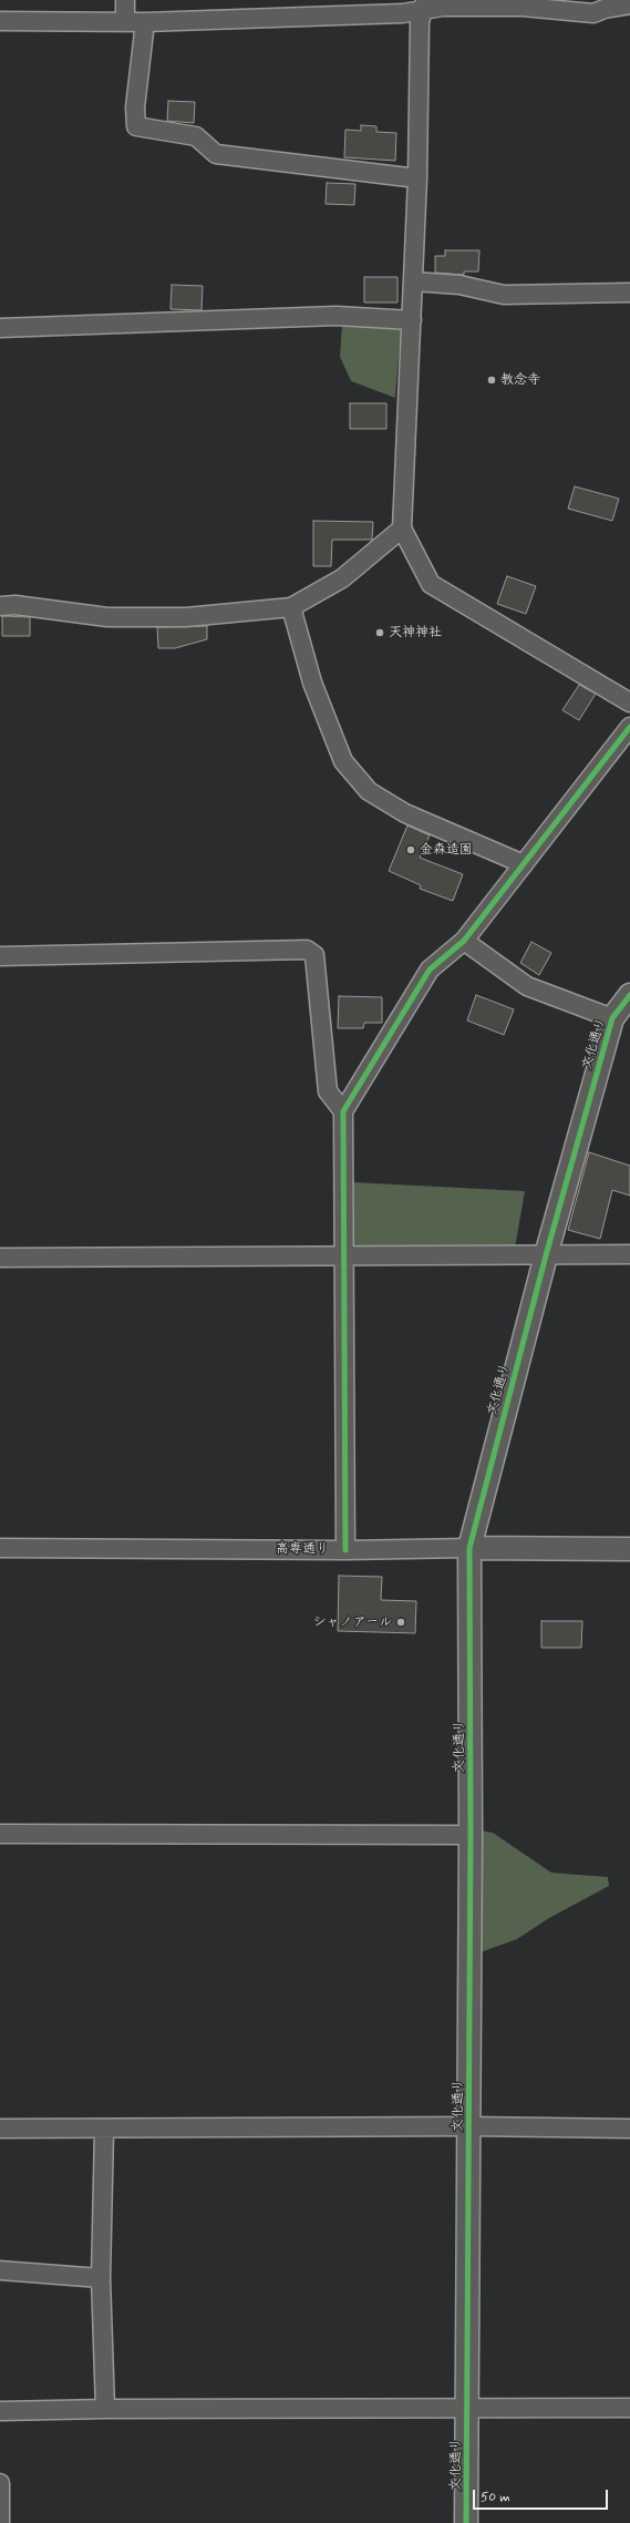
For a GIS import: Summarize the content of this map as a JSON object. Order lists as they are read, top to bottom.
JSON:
{
  "streets": {
    "street": ["文化通り", "高専通り"]
  },
  "crossings": [
    ["文化通り", "高専通り"]
  ],
  "places": [
    "教念寺",
    "天神神社",
    "金森造園",
    "シャノアール"
  ],
  "scale_bar": "50 m"
}
